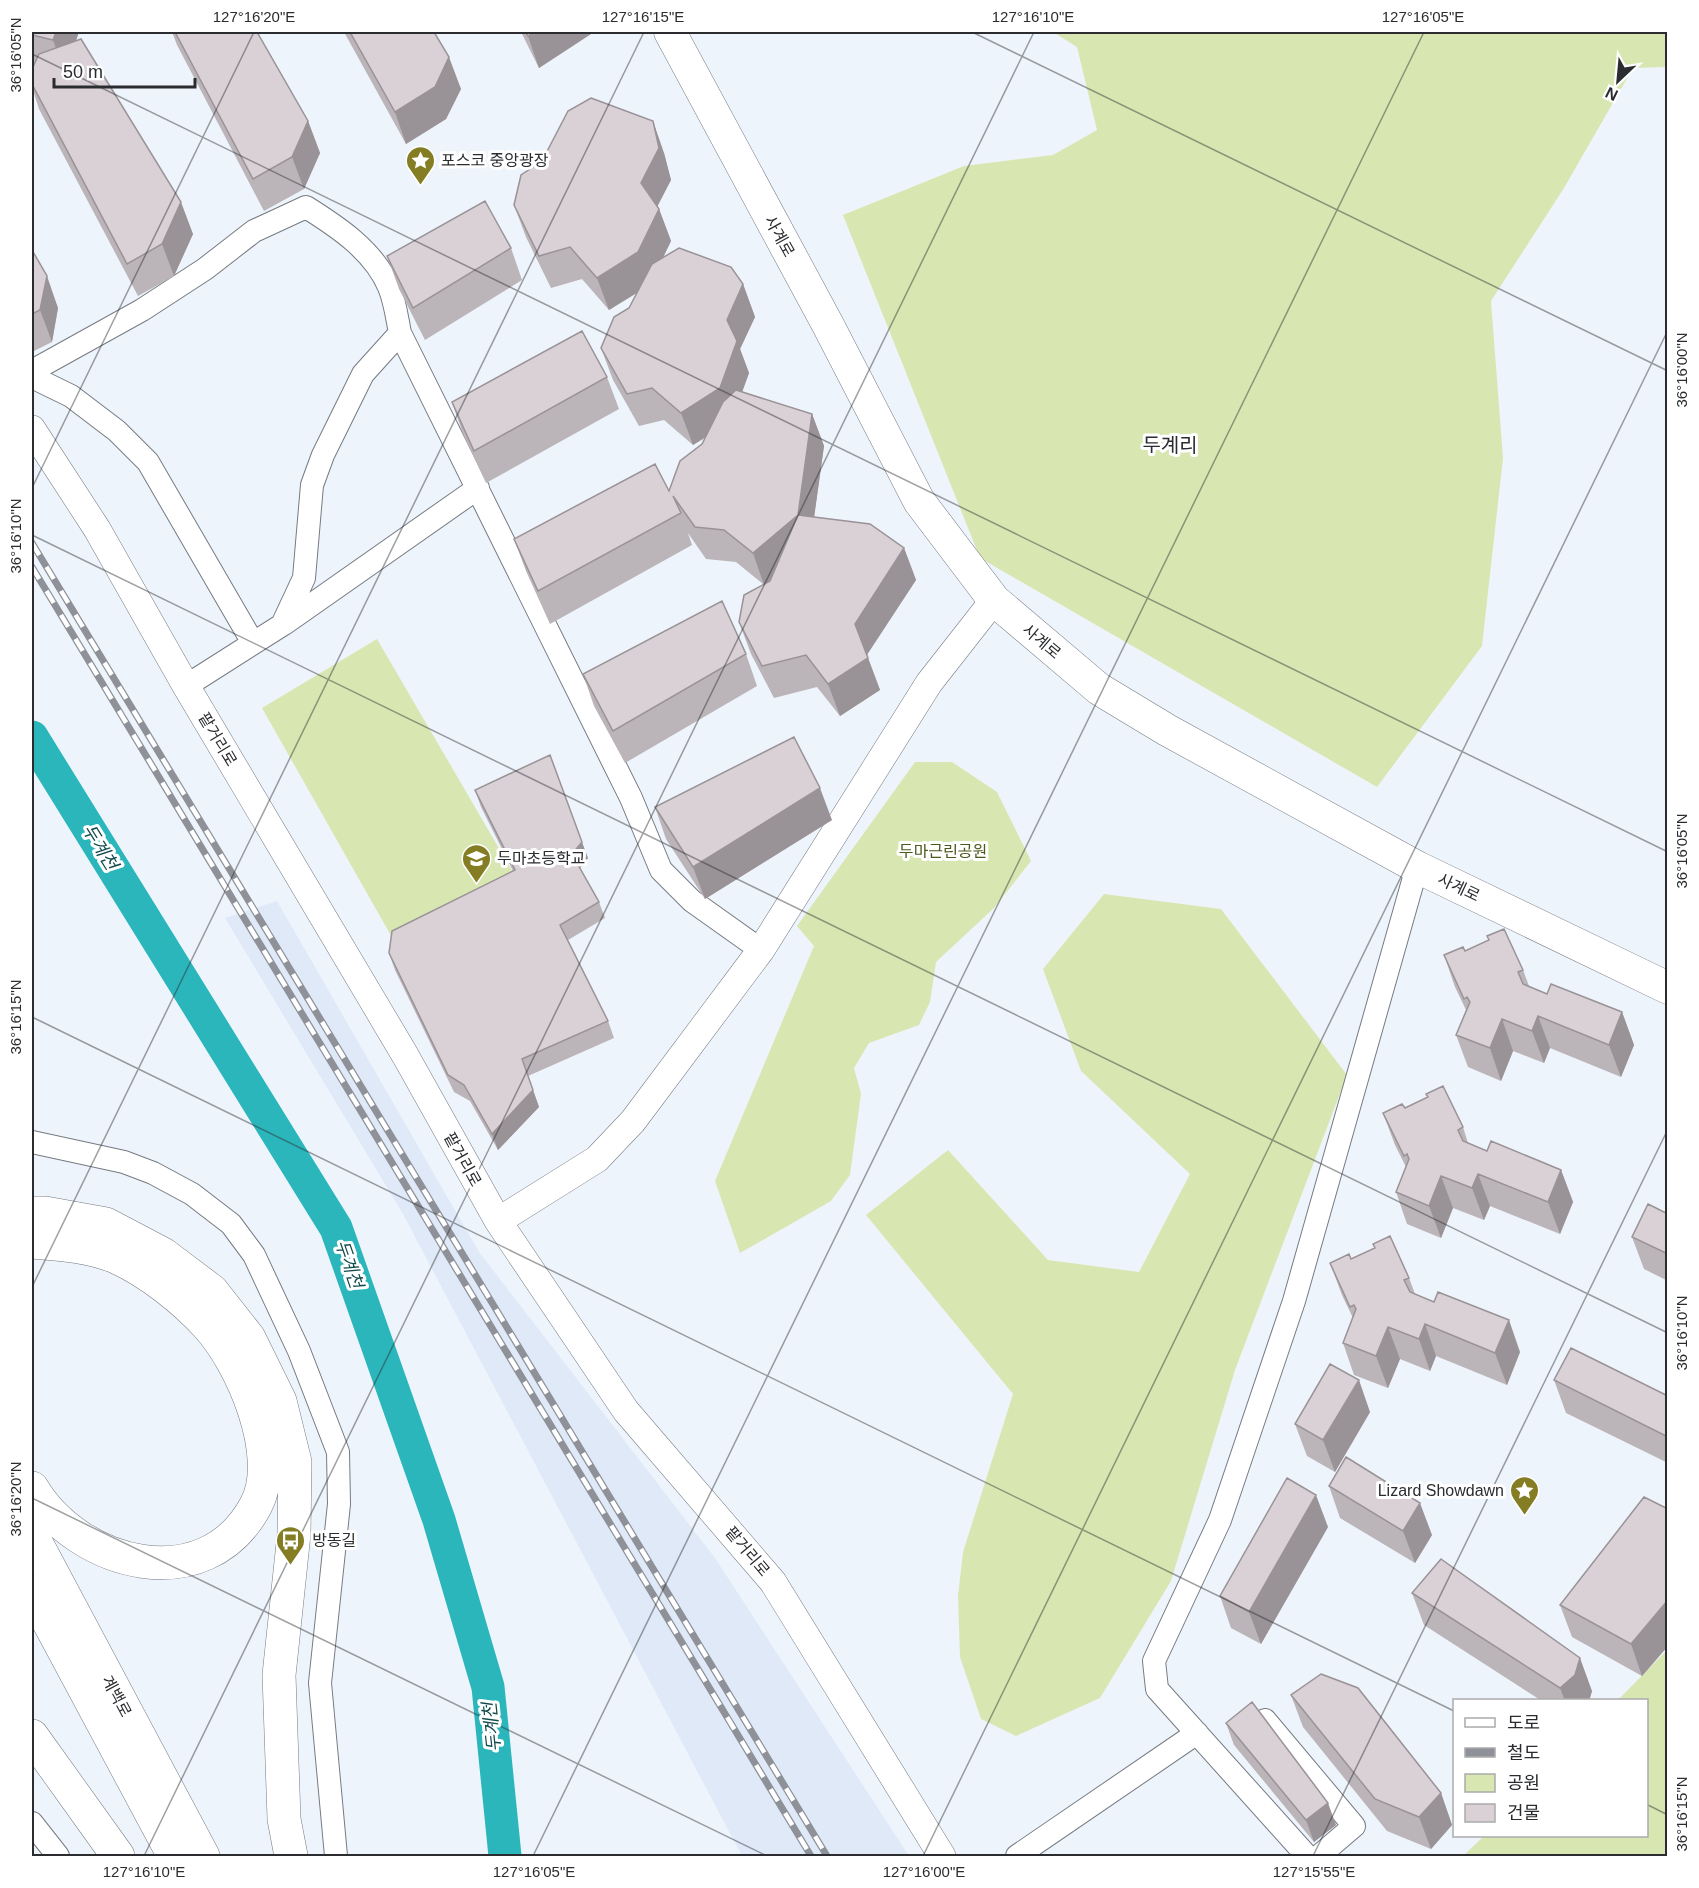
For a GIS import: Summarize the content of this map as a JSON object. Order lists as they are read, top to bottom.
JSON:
{
  "streets": {
    "highway": ["계백로"],
    "main road": ["사계로"],
    "street": ["팥거리로"]
  },
  "districts": ["두계리"],
  "water": ["두계천"],
  "parks": ["두마근린공원"],
  "places": {
    "place": ["포스코 중앙광장", "Lizard Showdawn"],
    "school or university": ["두마초등학교"],
    "bus stop": ["방동길"]
  },
  "legend": [
    "도로",
    "철도",
    "공원",
    "건물"
  ],
  "scale_bar": "50 m",
  "north": "bottom left",
  "coordinates": [
    "127°16'20\"E",
    "127°16'15\"E",
    "127°16'10\"E",
    "127°16'05\"E",
    "36°16'05\"N",
    "36°16'00\"N",
    "36°16'10\"N",
    "36°16'15\"N",
    "36°16'20\"N",
    "127°16'00\"E",
    "127°15'55\"E"
  ]
}
